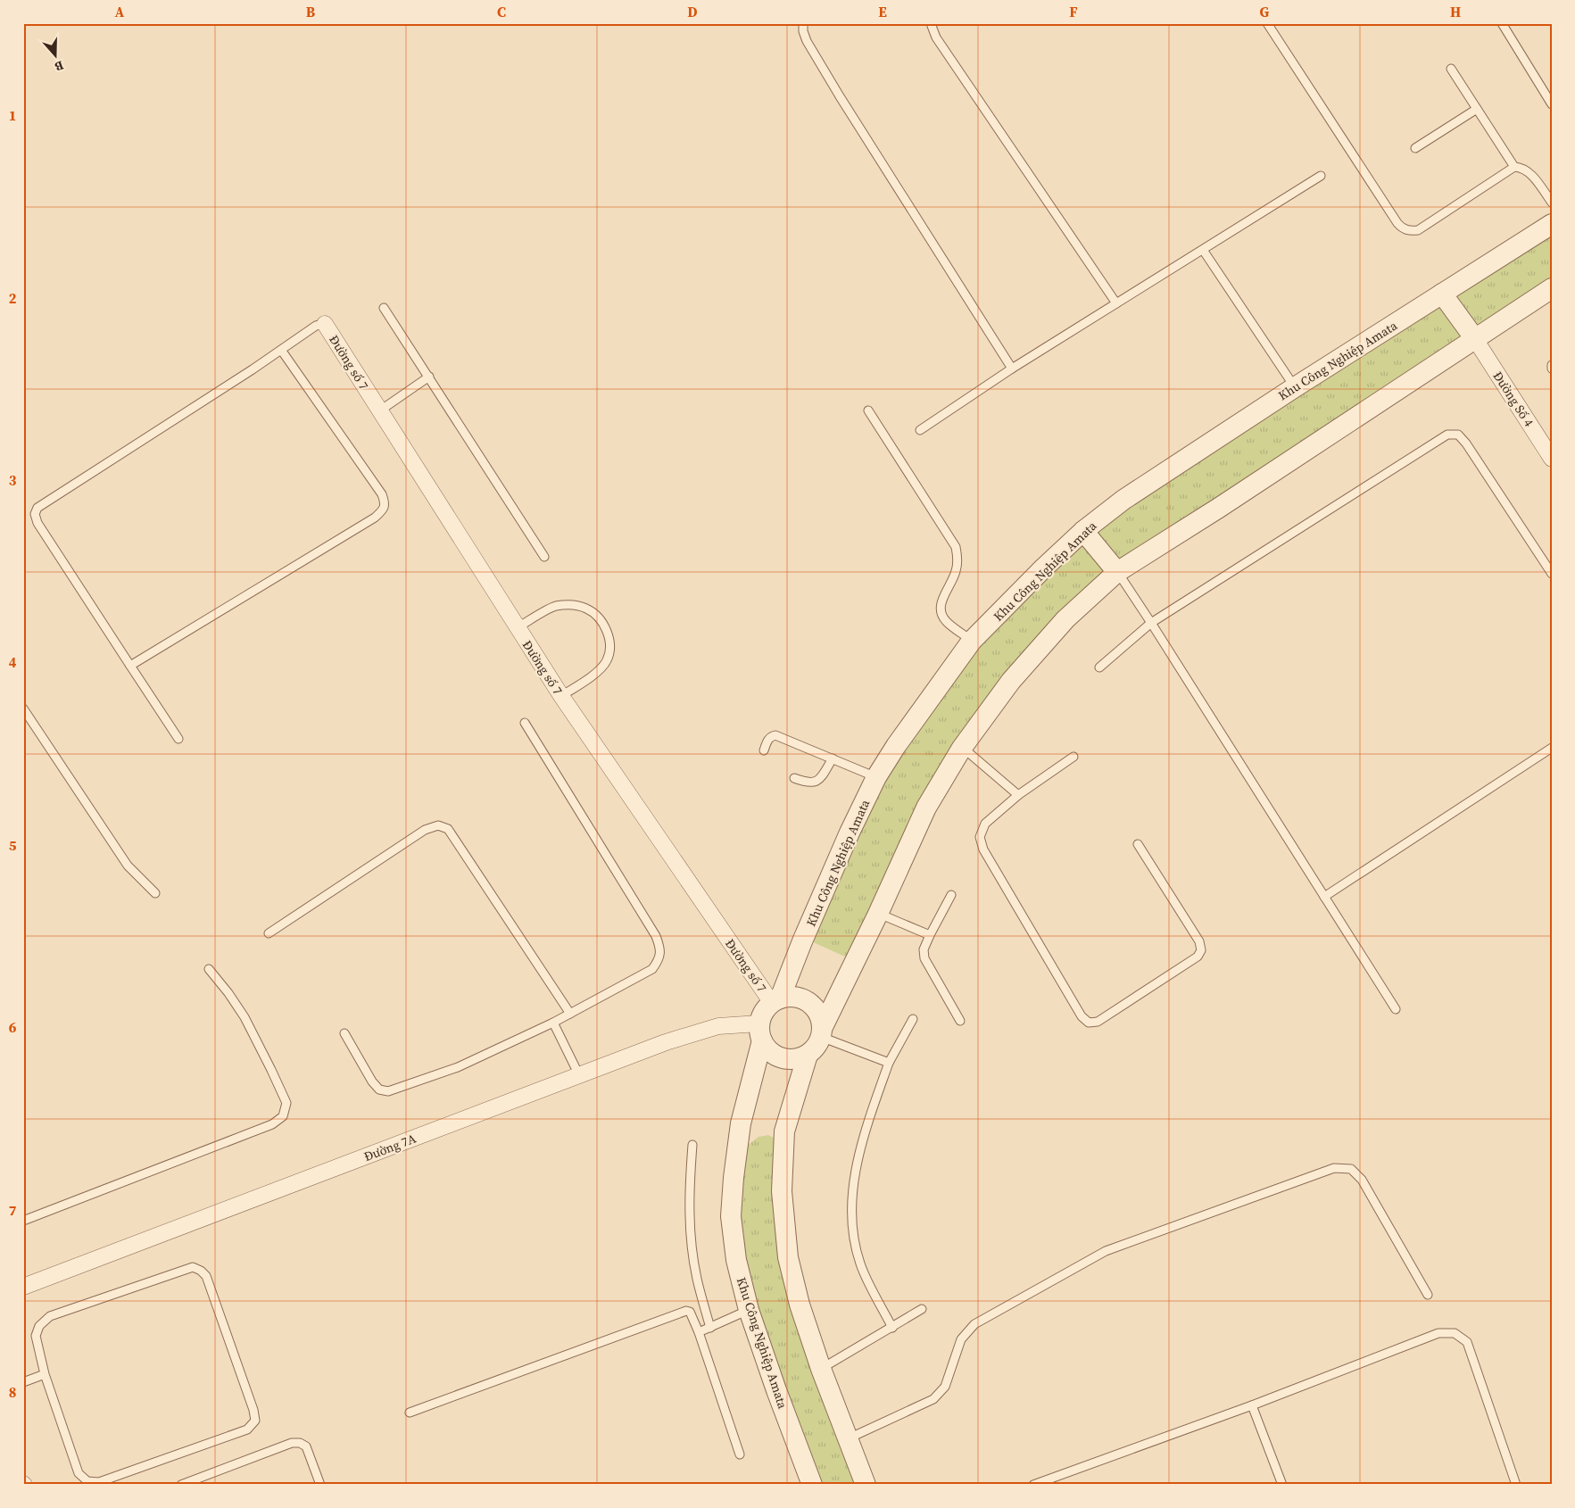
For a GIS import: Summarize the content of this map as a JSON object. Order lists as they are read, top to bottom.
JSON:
{
  "streets": {
    "street": [
      "Khu Công Nghiệp Amata",
      "Đường số 7",
      "Đường Số 4",
      "Đường 7A"
    ]
  },
  "crossings": [
    ["Khu Công Nghiệp Amata", "Đường số 7"],
    ["Khu Công Nghiệp Amata", "Đường 7A"],
    ["Đường số 7", "Đường 7A"]
  ],
  "north": "bottom",
  "grid": {
    "columns": [
      "A",
      "B",
      "C",
      "D",
      "E",
      "F",
      "G",
      "H"
    ],
    "rows": [
      "1",
      "2",
      "3",
      "4",
      "5",
      "6",
      "7",
      "8"
    ]
  }
}
